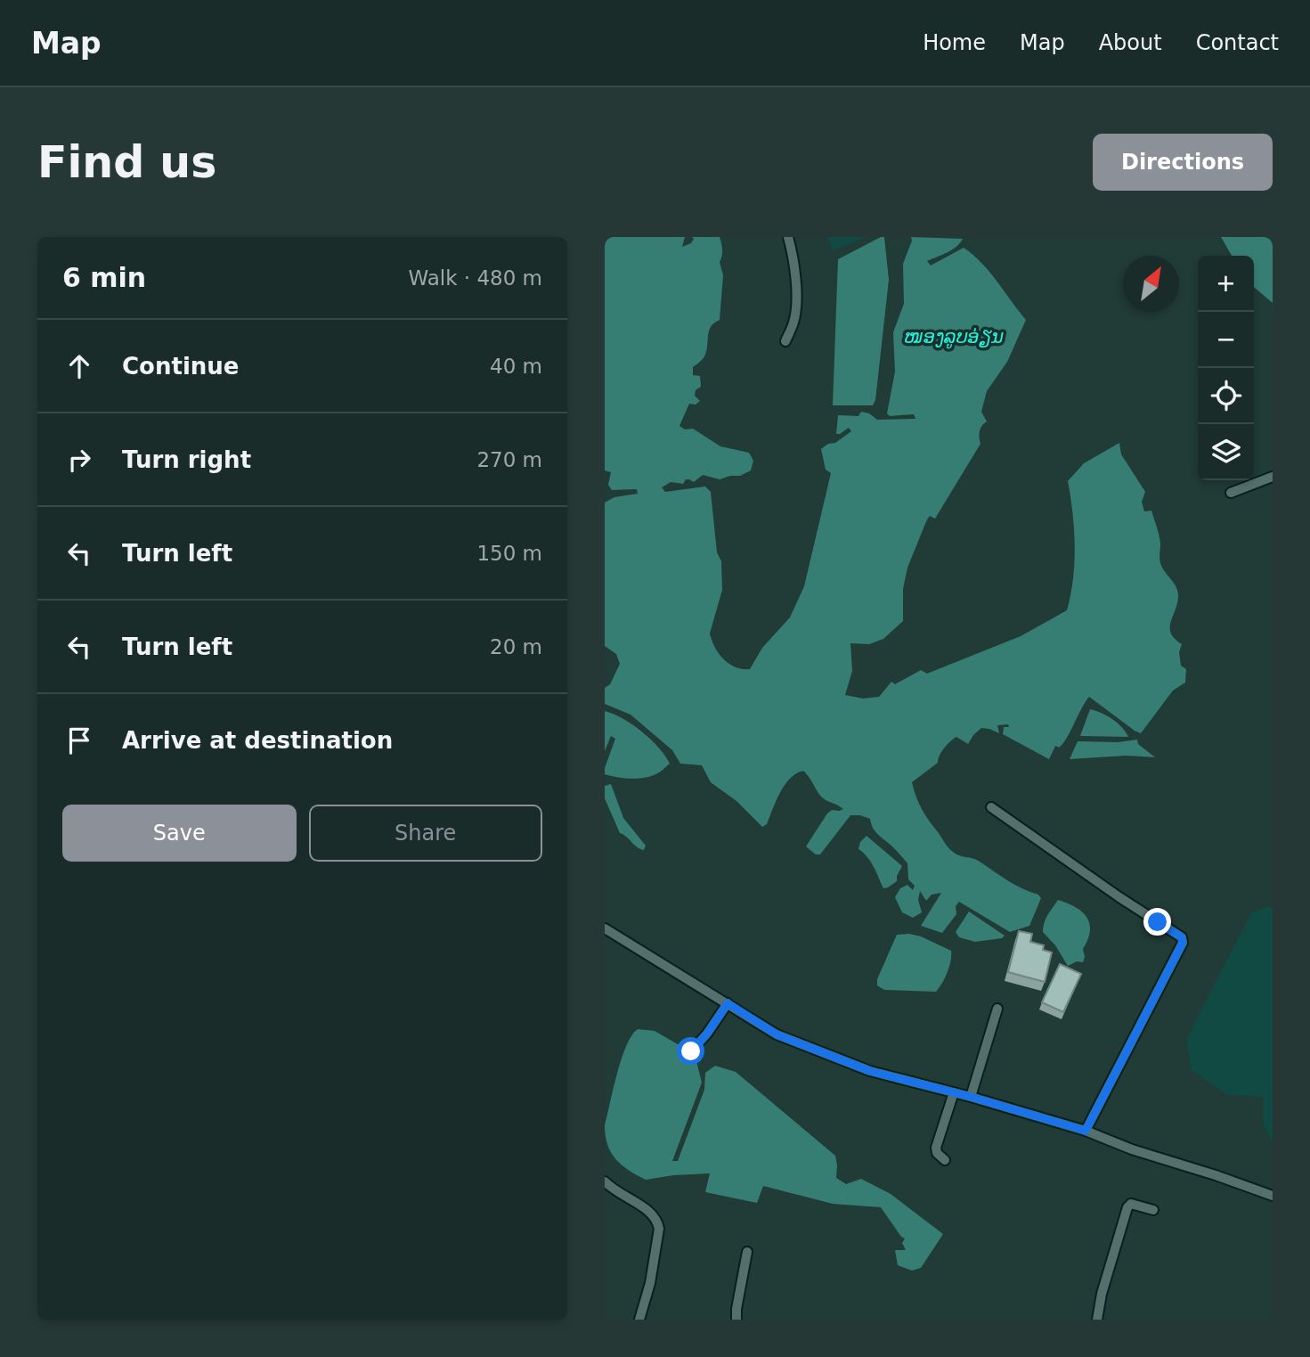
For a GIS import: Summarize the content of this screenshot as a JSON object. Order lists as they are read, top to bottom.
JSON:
{
  "water": ["ໜອງລູບອ່ຽນ"],
  "north": "top right",
  "page": {
    "header": "Map",
    "nav": [
      "Home",
      "Map",
      "About",
      "Contact"
    ],
    "buttons": [
      "Directions",
      ["Save", "Share"]
    ],
    "title": "Find us",
    "heading": ["6 min", "Walk · 480 m"],
    "map_buttons": ["+", "−"],
    "list": [
      ["Continue", "40 m"],
      ["Turn right", "270 m"],
      ["Turn left", "150 m"],
      ["Turn left", "20 m"],
      "Arrive at destination"
    ]
  }
}
